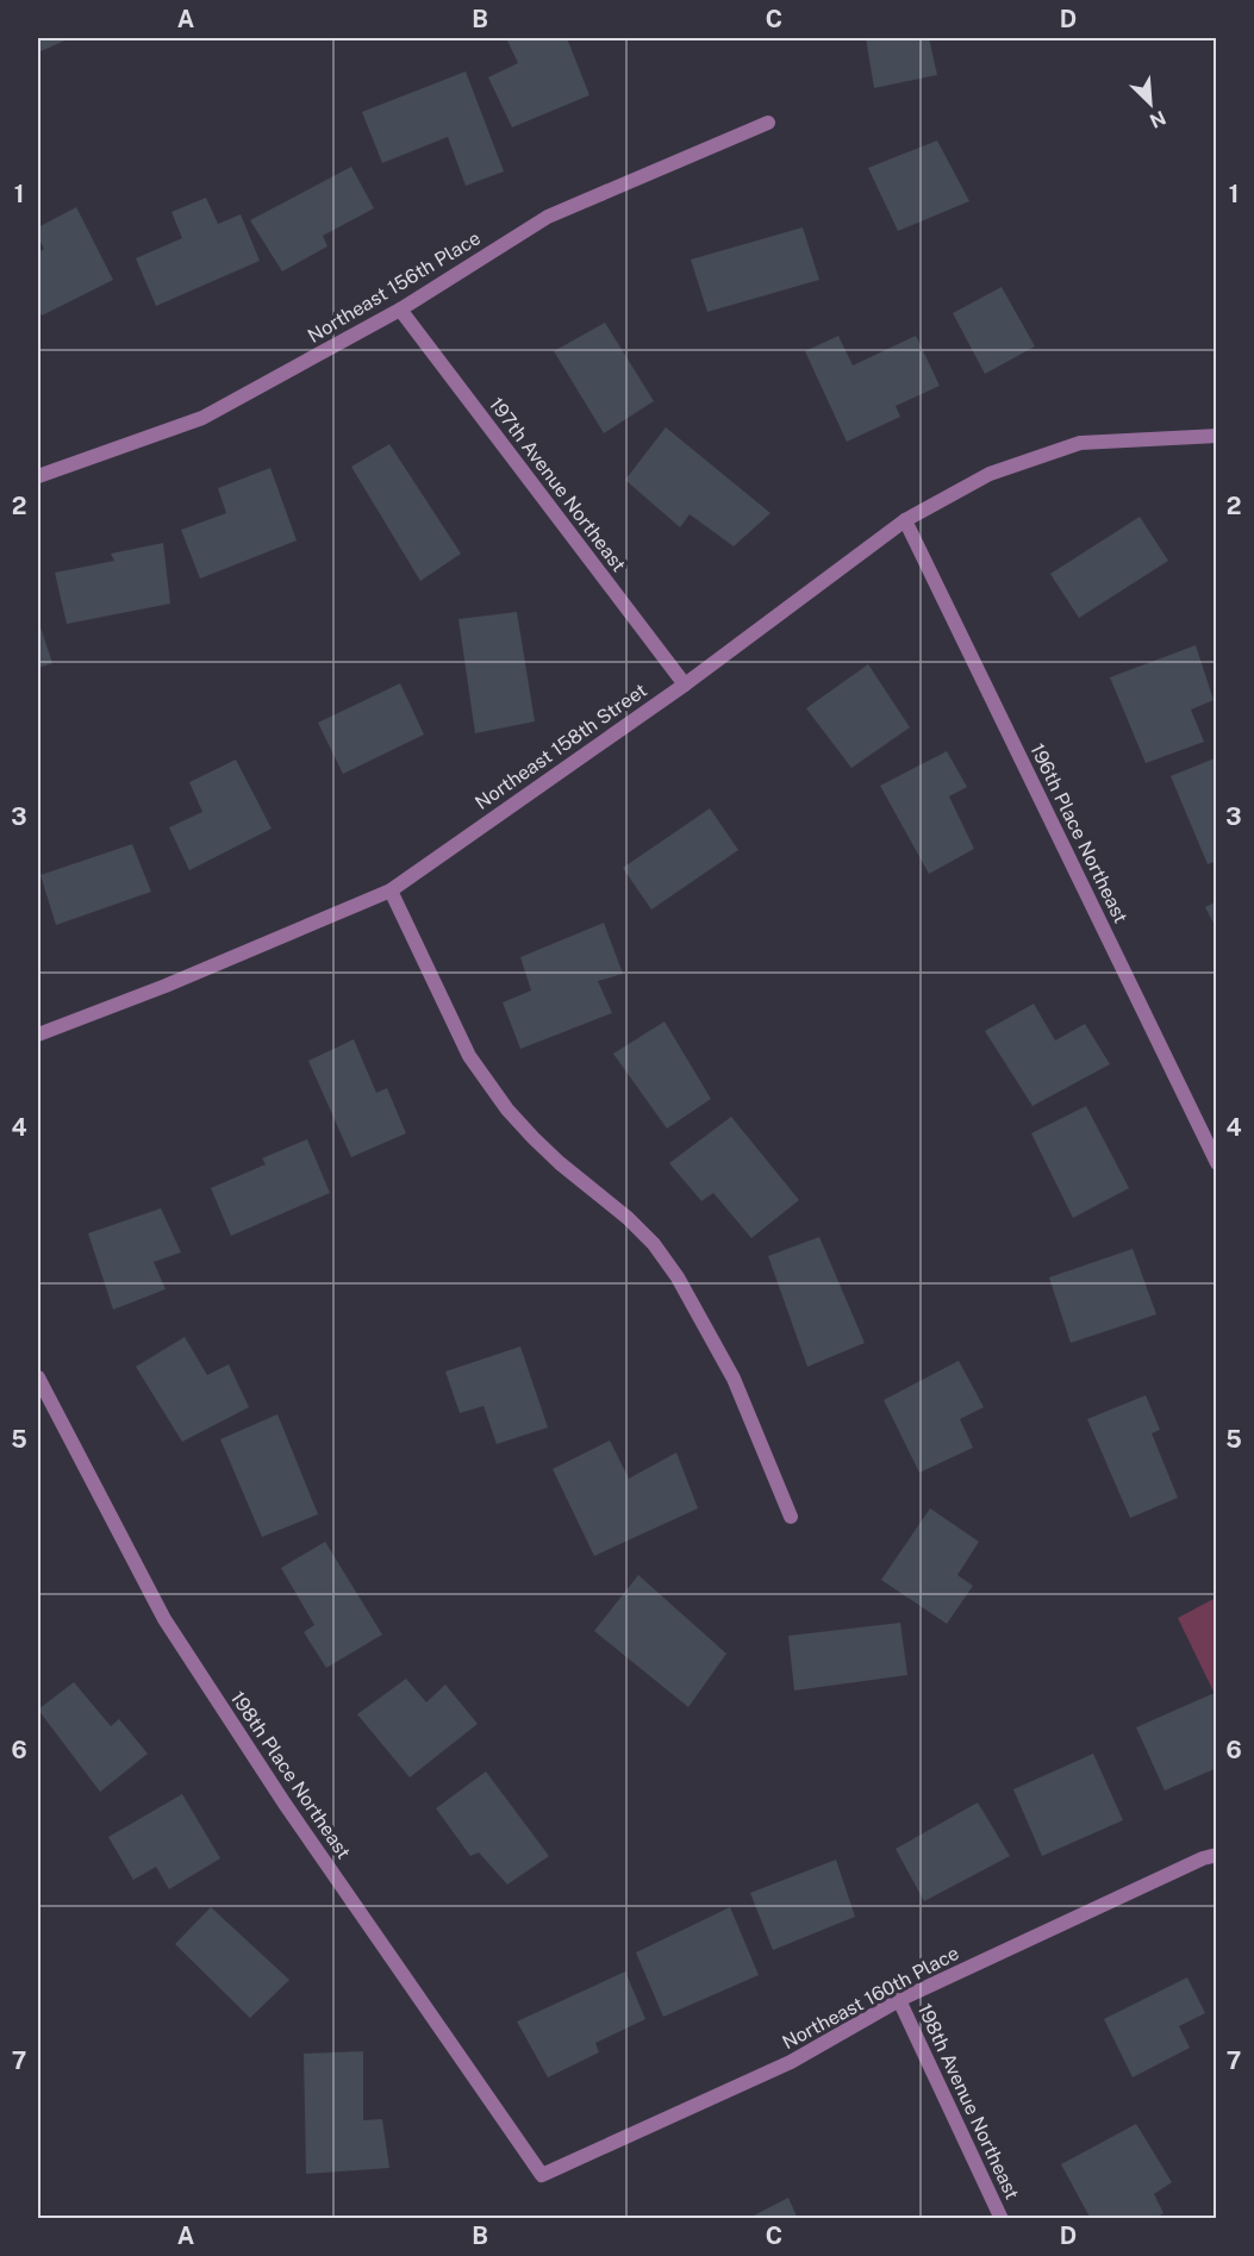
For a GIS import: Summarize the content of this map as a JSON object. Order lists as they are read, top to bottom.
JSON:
{
  "streets": {
    "street": [
      "Northeast 156th Place",
      "197th Avenue Northeast",
      "Northeast 158th Street",
      "196th Place Northeast",
      "198th Place Northeast",
      "Northeast 160th Place",
      "198th Avenue Northeast"
    ]
  },
  "crossings": [
    ["Northeast 156th Place", "197th Avenue Northeast"],
    ["197th Avenue Northeast", "Northeast 158th Street"],
    ["Northeast 158th Street", "196th Place Northeast"],
    ["198th Place Northeast", "Northeast 160th Place"],
    ["Northeast 160th Place", "198th Avenue Northeast"]
  ],
  "north": "bottom right",
  "grid": {
    "columns": [
      "A",
      "B",
      "C",
      "D"
    ],
    "rows": [
      "1",
      "2",
      "3",
      "4",
      "5",
      "6",
      "7"
    ]
  }
}
